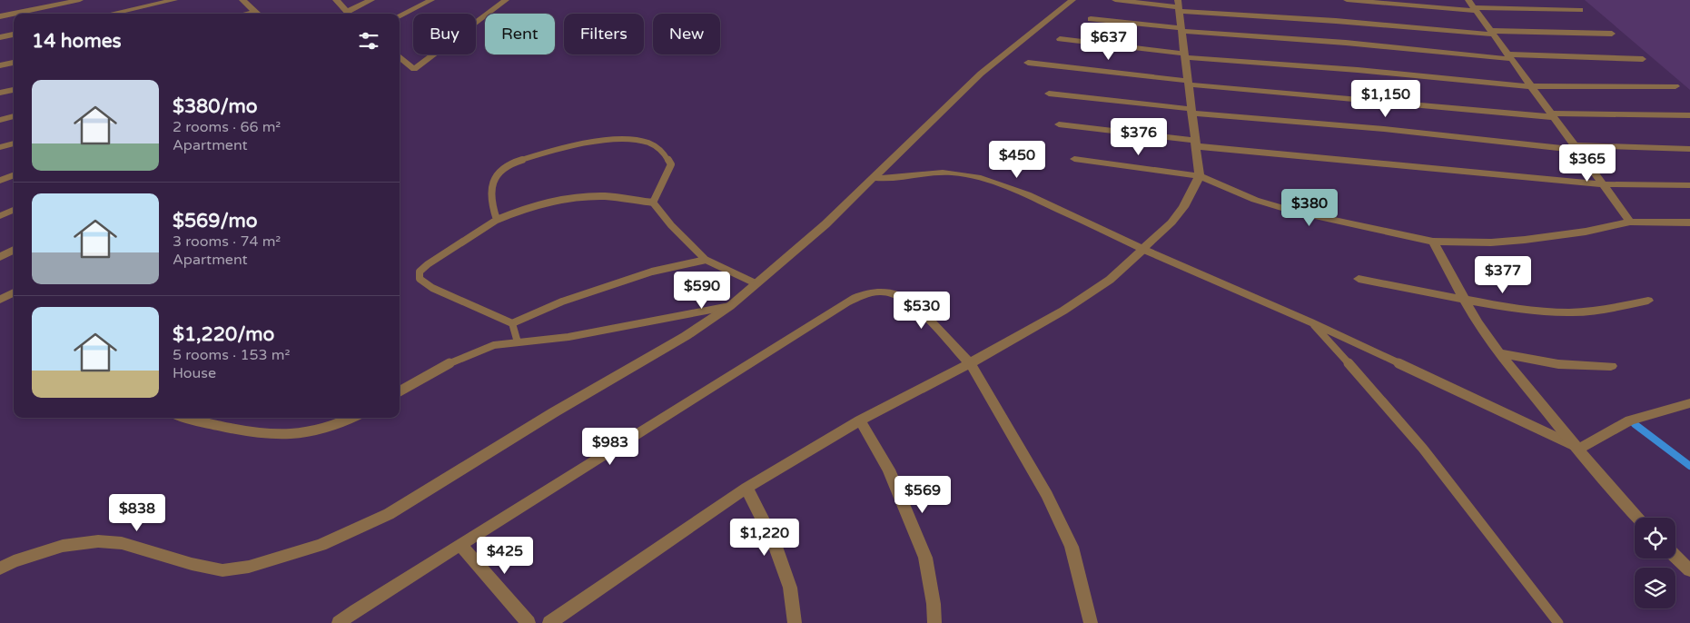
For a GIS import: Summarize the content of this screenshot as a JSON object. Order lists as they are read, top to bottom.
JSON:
{
  "page": {
    "chip": [
      "Buy",
      "Rent",
      "Filters",
      "New"
    ],
    "heading": "14 homes",
    "price": [
      "$637",
      "$1,150",
      "$376",
      "$450",
      "$365",
      "$380",
      "$377",
      "$590",
      "$530",
      "$983",
      "$569",
      "$838",
      "$1,220",
      "$425"
    ],
    "list": [
      {
        "name": "$380/mo",
        "note": "2 rooms · 66 m² · Apartment"
      },
      {
        "name": "$569/mo",
        "note": "3 rooms · 74 m² · Apartment"
      },
      {
        "name": "$1,220/mo",
        "note": "5 rooms · 153 m² · House"
      }
    ]
  }
}
